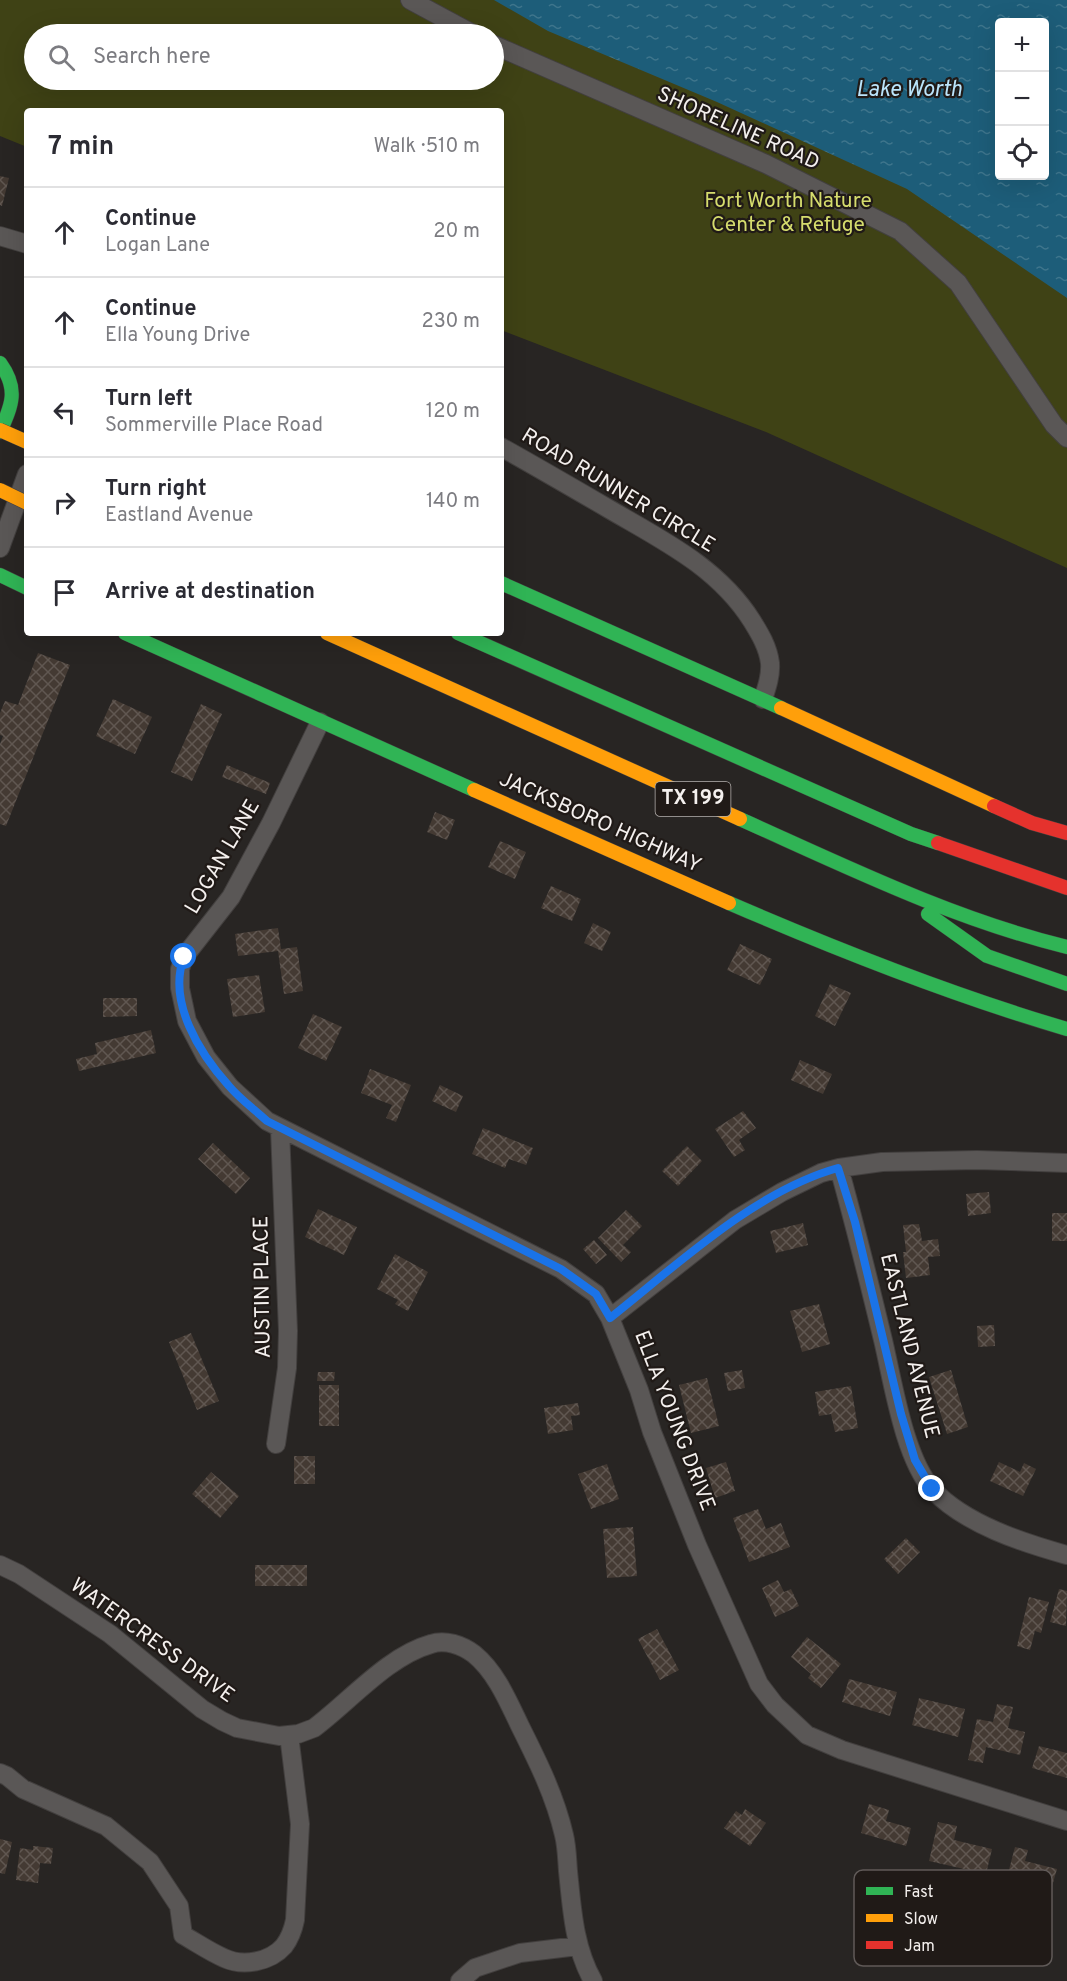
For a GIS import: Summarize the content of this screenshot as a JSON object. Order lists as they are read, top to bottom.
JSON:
{
  "streets": {
    "main road": ["TX 199", "JACKSBORO HIGHWAY"],
    "street": [
      "SHORELINE ROAD",
      "ROAD RUNNER CIRCLE",
      "LOGAN LANE",
      "AUSTIN PLACE",
      "EASTLAND AVENUE",
      "ELLA YOUNG DRIVE",
      "WATERCRESS DRIVE"
    ]
  },
  "crossings": [
    ["JACKSBORO HIGHWAY", "LOGAN LANE"],
    ["LOGAN LANE", "ELLA YOUNG DRIVE"],
    ["AUSTIN PLACE", "ELLA YOUNG DRIVE"]
  ],
  "water": ["Lake Worth"],
  "parks": ["Fort Worth Nature Center & Refuge"],
  "legend": ["Fast", "Slow", "Jam"],
  "page": {
    "map_buttons": ["+", "−"],
    "search": "Search here",
    "heading": ["7 min", "Walk · 510 m"],
    "list": [
      ["Continue", "Logan Lane", "20 m"],
      ["Continue", "Ella Young Drive", "230 m"],
      ["Turn left", "Sommerville Place Road", "120 m"],
      ["Turn right", "Eastland Avenue", "140 m"],
      "Arrive at destination"
    ]
  }
}
